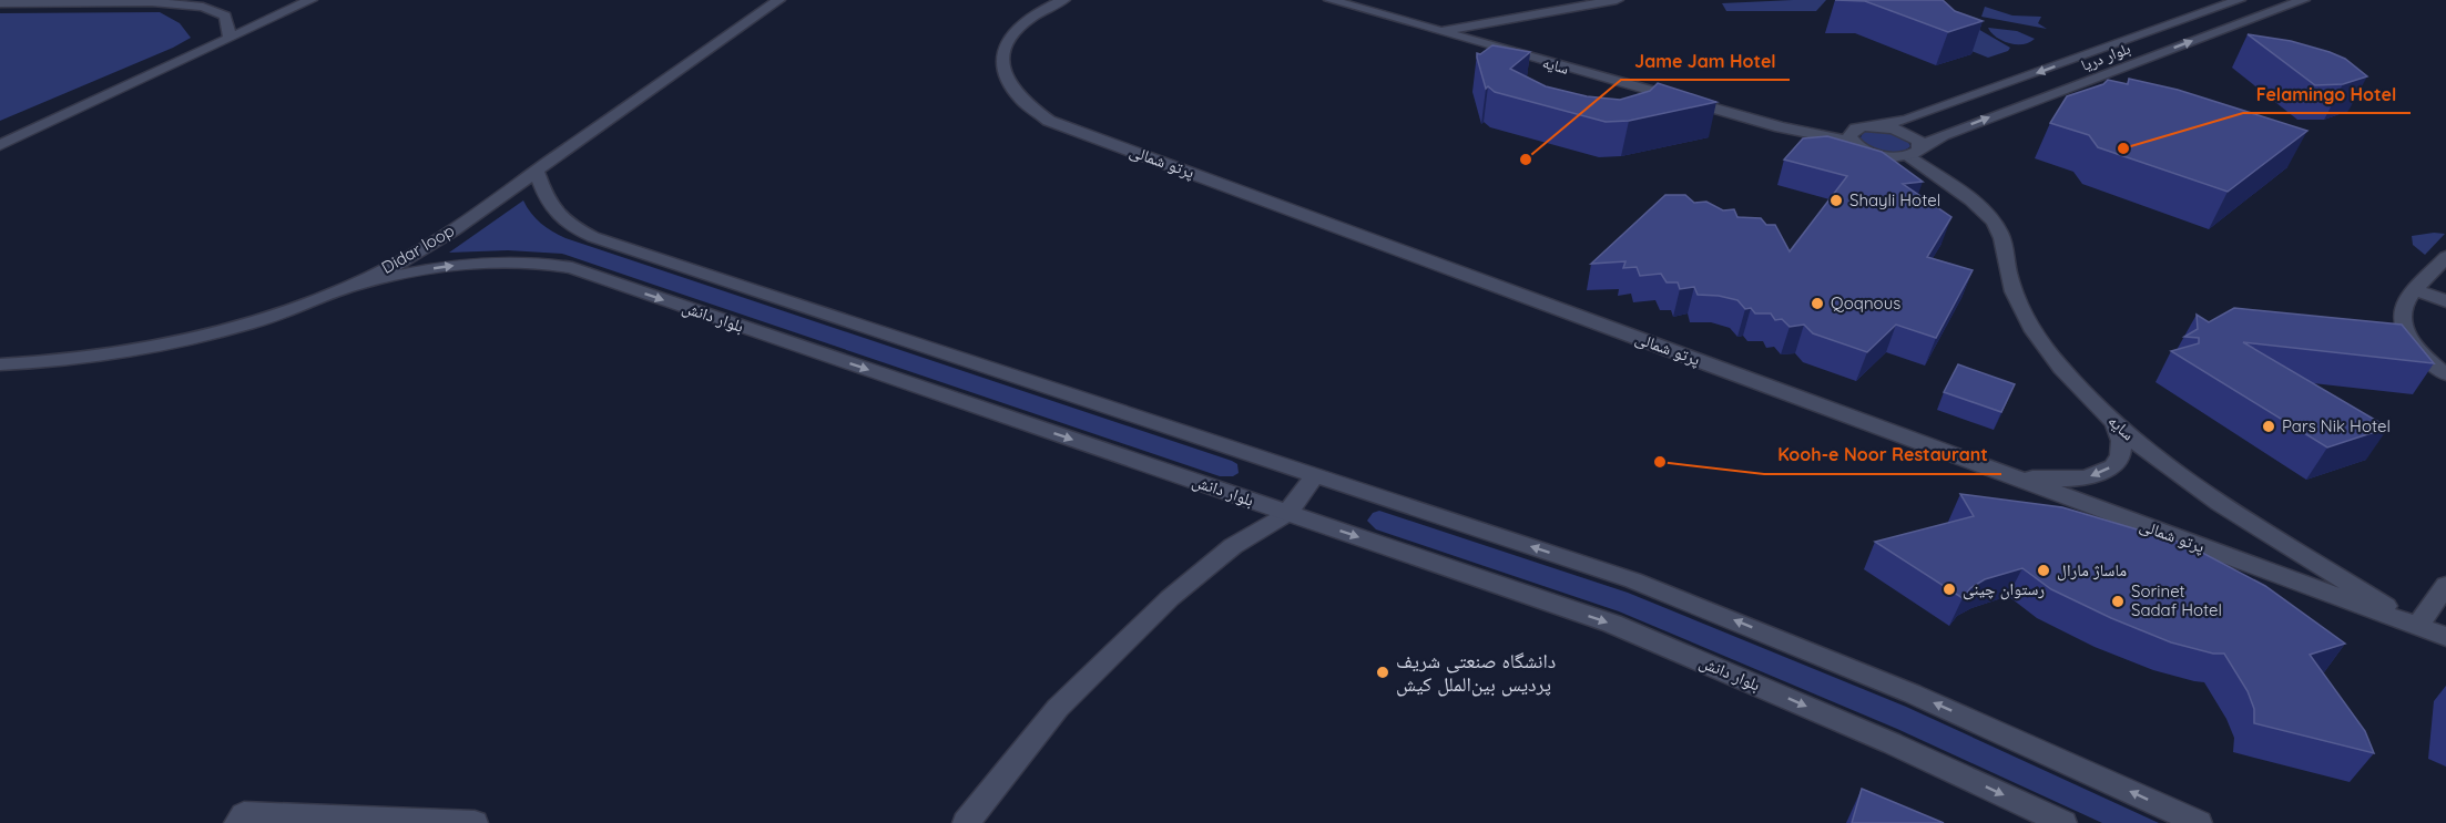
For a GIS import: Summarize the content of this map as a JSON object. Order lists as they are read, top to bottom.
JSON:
{
  "streets": {
    "street": [
      "بلوار دریا",
      "سایه",
      "پرتو شمالی",
      "Didar loop",
      "بلوار دانش"
    ]
  },
  "crossings": [
    ["بلوار دریا", "سایه"],
    ["سایه", "پرتو شمالی"],
    ["Didar loop", "بلوار دانش"]
  ],
  "places": [
    "Felamingo Hotel",
    "Jame Jam Hotel",
    "Shayli Hotel",
    "Qoqnous",
    "Pars Nik Hotel",
    "Kooh-e Noor Restaurant",
    "ماساژ مارال",
    "رستوان چینی",
    "Sorinet Sadaf Hotel",
    "دانشگاه صنعتی شریف پردیس بین‌الملل کیش"
  ]
}
